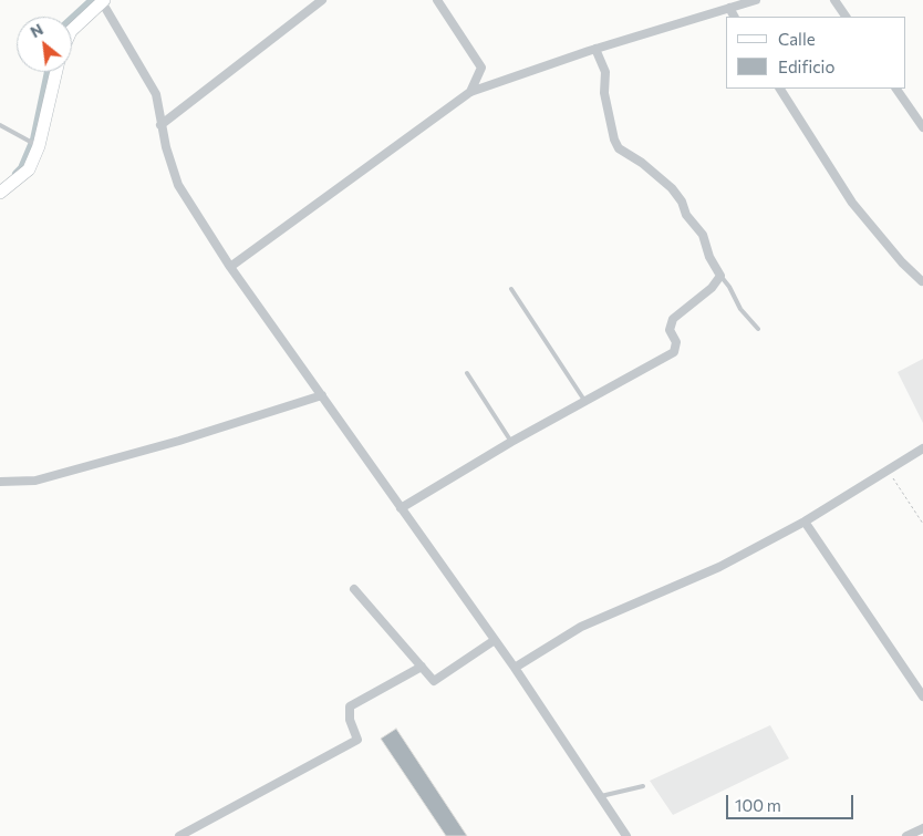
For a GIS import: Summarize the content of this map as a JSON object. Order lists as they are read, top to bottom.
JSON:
{
  "legend": ["Calle", "Edificio"],
  "scale_bar": "100 m",
  "north": "top left"
}
